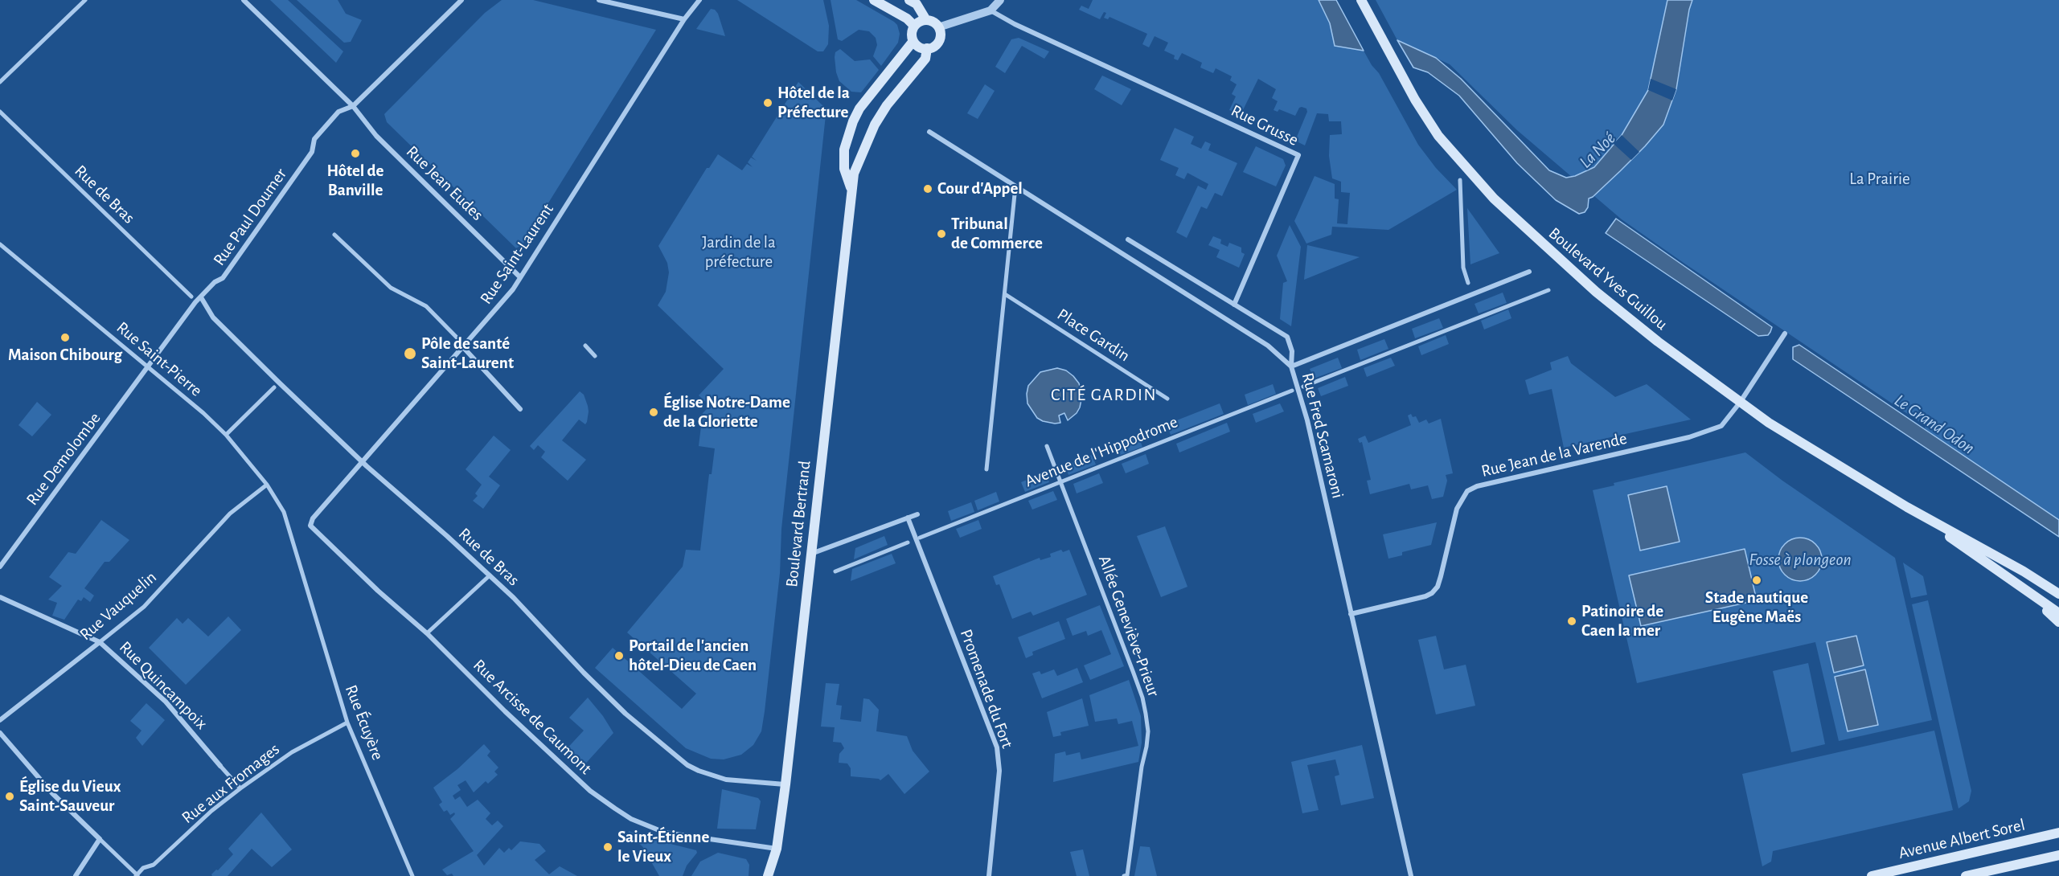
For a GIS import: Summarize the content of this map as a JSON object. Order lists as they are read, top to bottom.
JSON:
{
  "streets": {
    "main road": ["Boulevard Yves Guillou", "Boulevard Bertrand", "Avenue Albert Sorel"],
    "street": [
      "Rue Grusse",
      "Rue Jean Eudes",
      "Rue de Bras",
      "Rue Paul Doumer",
      "Rue Saint-Laurent",
      "Place Gardin",
      "Rue Saint-Pierre",
      "Rue Fred Scamaroni",
      "Avenue de l'Hippodrome",
      "Rue Jean de la Varende",
      "Rue Demolombe",
      "Rue Vauquelin",
      "Allée Geneviève-Prieur",
      "Rue Quincampoix",
      "Promenade du Fort",
      "Rue Arcisse de Caumont",
      "Rue Écuyère",
      "Rue aux Fromages"
    ]
  },
  "crossings": [
    ["Rue Jean Eudes", "Rue Paul Doumer"],
    ["Rue Jean Eudes", "Rue Saint-Laurent"],
    ["Rue de Bras", "Rue Paul Doumer"],
    ["Rue de Bras", "Rue Saint-Laurent"],
    ["Rue de Bras", "Boulevard Bertrand"],
    ["Rue Paul Doumer", "Rue Saint-Pierre"],
    ["Rue Paul Doumer", "Rue Demolombe"],
    ["Rue Saint-Laurent", "Rue Arcisse de Caumont"],
    ["Boulevard Yves Guillou", "Rue Jean de la Varende"],
    ["Rue Saint-Pierre", "Rue Demolombe"],
    ["Rue Saint-Pierre", "Rue Vauquelin"],
    ["Rue Saint-Pierre", "Rue Écuyère"],
    ["Rue Fred Scamaroni", "Rue Jean de la Varende"],
    ["Avenue de l'Hippodrome", "Allée Geneviève-Prieur"],
    ["Boulevard Bertrand", "Rue Arcisse de Caumont"],
    ["Rue Vauquelin", "Rue Quincampoix"],
    ["Rue Quincampoix", "Rue aux Fromages"],
    ["Rue Écuyère", "Rue aux Fromages"]
  ],
  "districts": ["CITÉ GARDIN"],
  "water": ["La Noé", "Le Grand Odon", "Fosse à plongeon"],
  "parks": ["La Prairie", "Jardin de la préfecture"],
  "places": [
    "Hôtel de la Préfecture",
    "Hôtel de Banville",
    "Cour d'Appel",
    "Tribunal de Commerce",
    "Maison Chibourg",
    "Pôle de santé Saint-Laurent",
    "Église Notre-Dame de la Gloriette",
    "Stade nautique Eugène Maës",
    "Patinoire de Caen la mer",
    "Portail de l'ancien hôtel-Dieu de Caen",
    "Église du Vieux Saint-Sauveur",
    "Saint-Étienne le Vieux"
  ]
}
